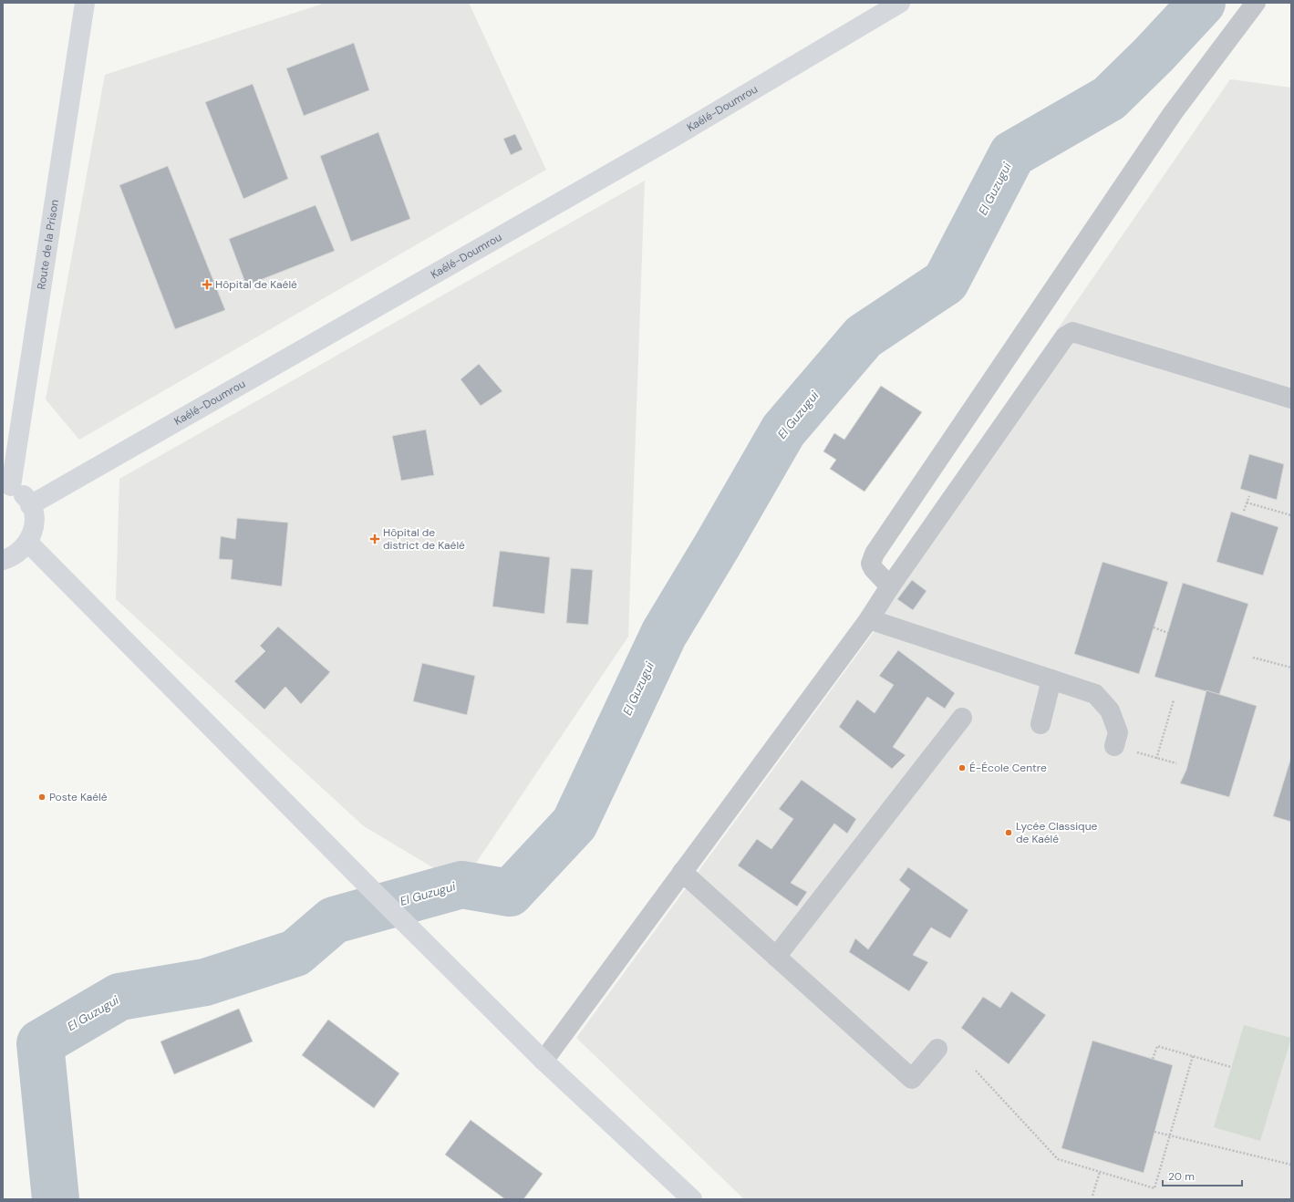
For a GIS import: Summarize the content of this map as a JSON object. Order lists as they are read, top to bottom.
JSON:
{
  "streets": {
    "main road": ["Kaélé-Doumrou", "Route de la Prison"]
  },
  "water": ["El Guzugui"],
  "places": {
    "health": ["Hôpital de Kaélé", "Hôpital de district de Kaélé"],
    "other": ["É-École Centre", "Poste Kaélé", "Lycée Classique de Kaélé"]
  },
  "scale_bar": "20 m"
}
